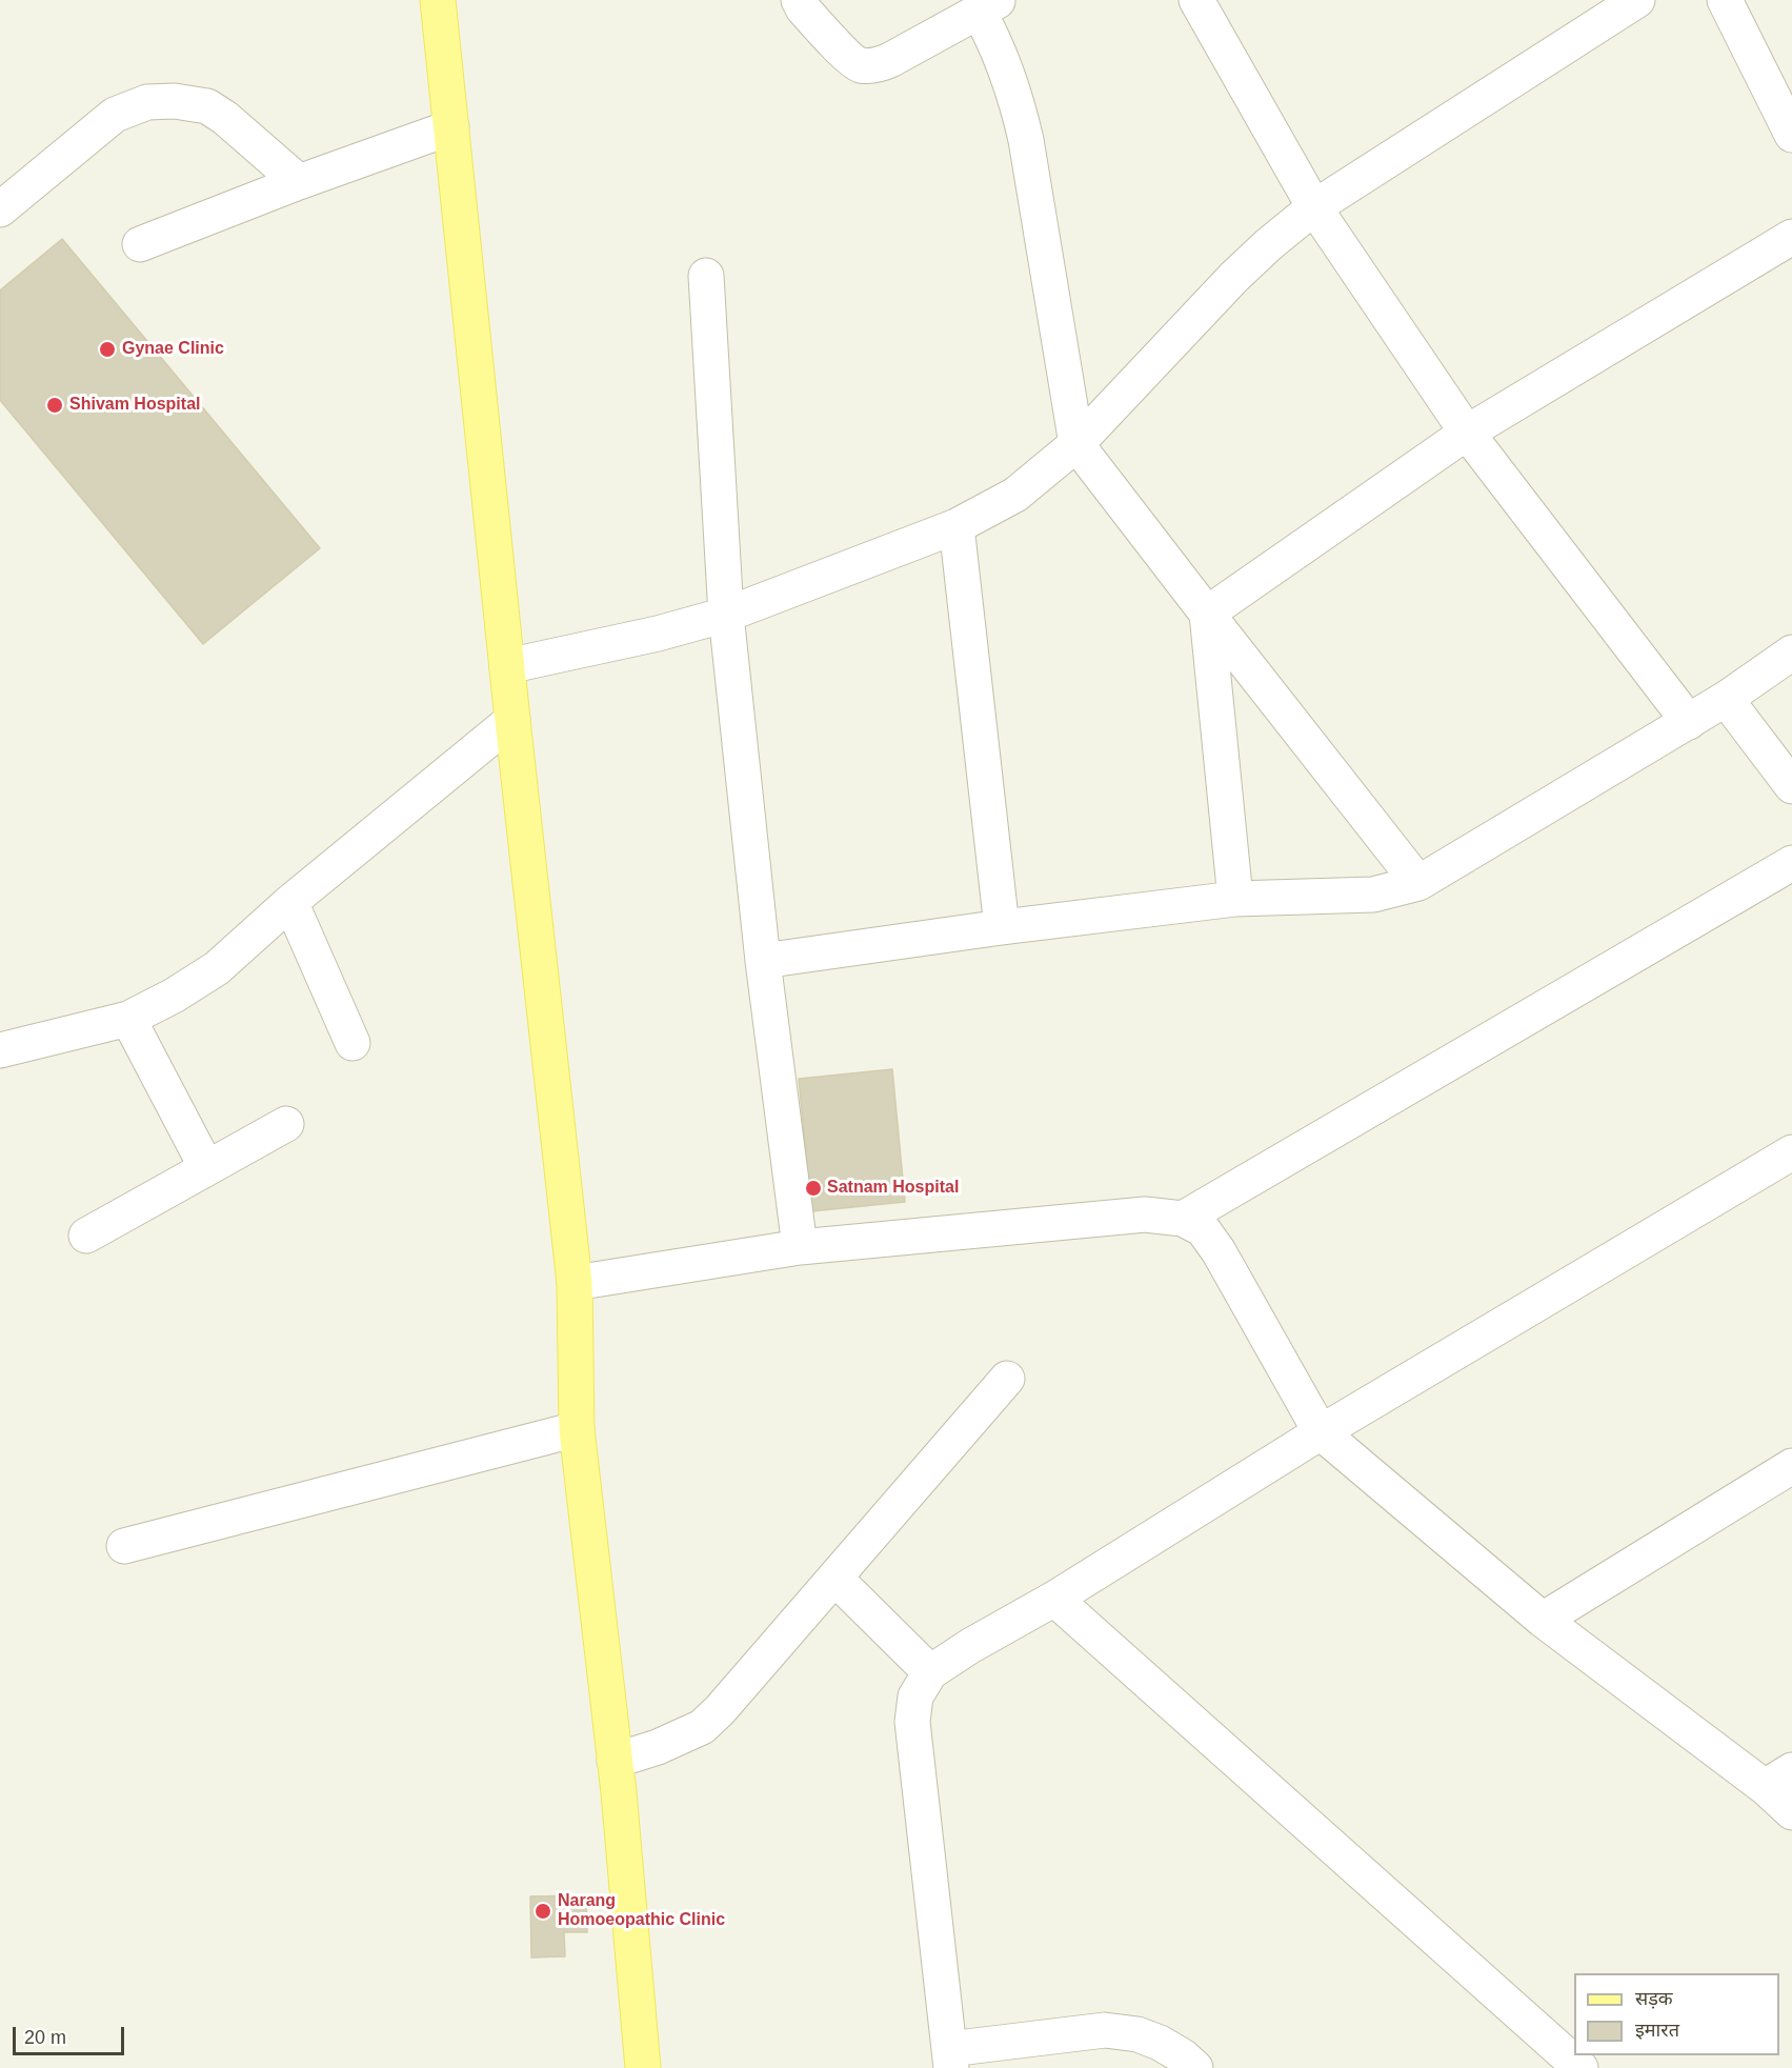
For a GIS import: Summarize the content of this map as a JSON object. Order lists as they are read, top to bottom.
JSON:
{
  "places": [
    "Gynae Clinic",
    "Shivam Hospital",
    "Satnam Hospital",
    "Narang Homoeopathic Clinic"
  ],
  "legend": ["सड़क", "इमारत"],
  "scale_bar": "20 m"
}
